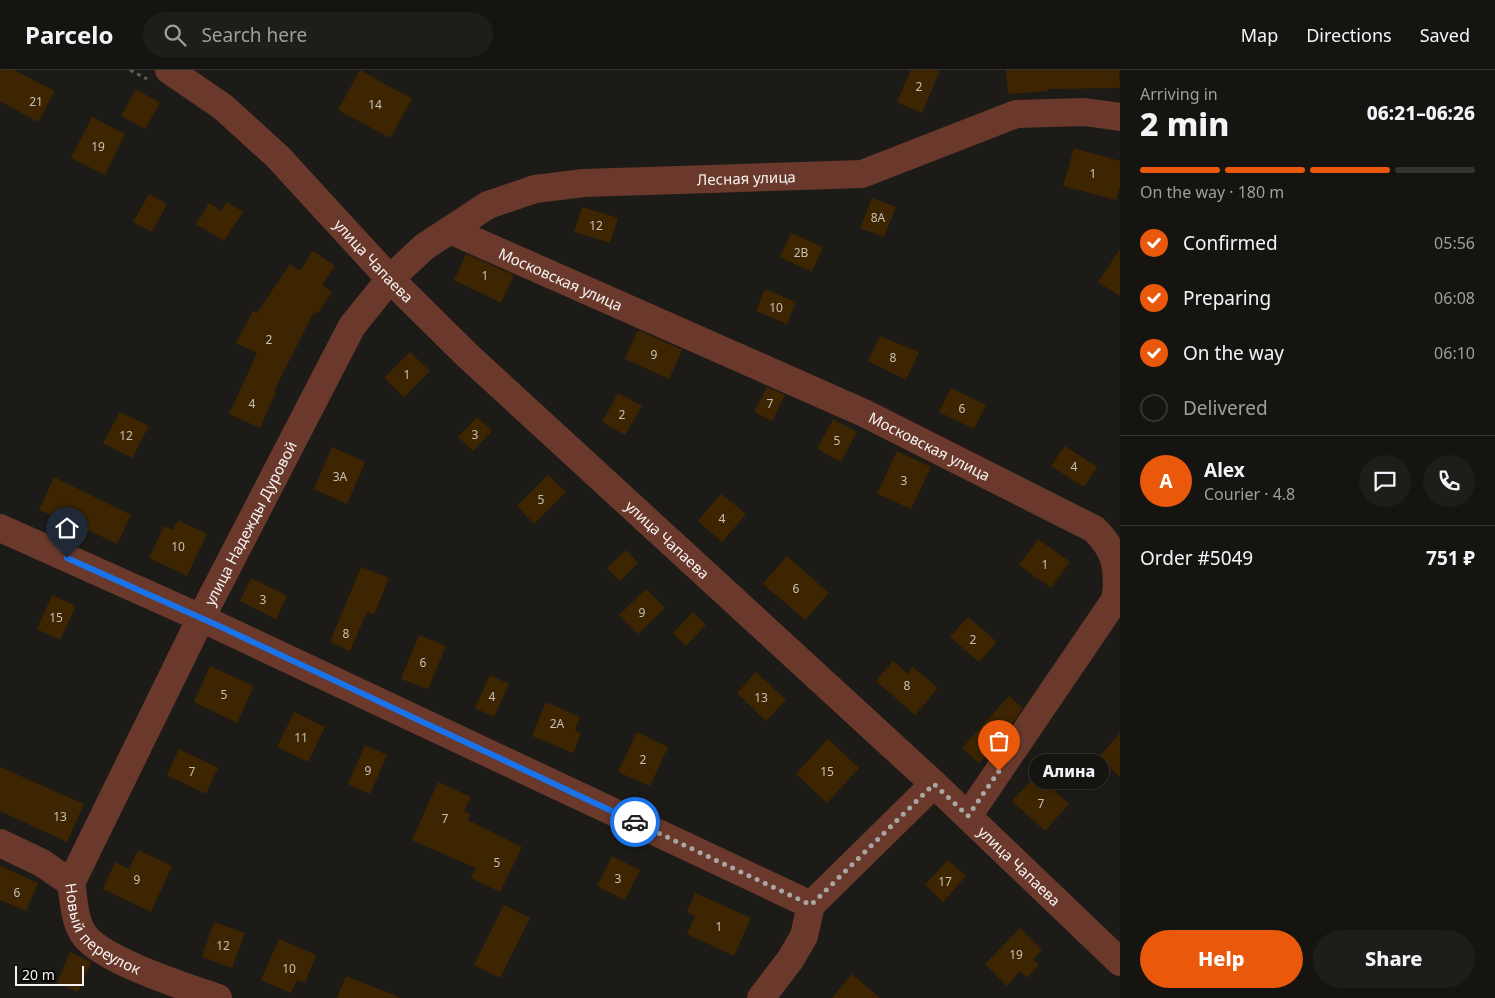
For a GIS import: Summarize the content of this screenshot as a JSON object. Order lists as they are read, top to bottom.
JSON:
{
  "streets": {
    "street": [
      "Лесная улица",
      "улица Чапаева",
      "Московская улица",
      "улица Надежды Дуровой",
      "Новый переулок"
    ]
  },
  "crossings": [
    ["Лесная улица", "улица Чапаева"],
    ["Лесная улица", "Московская улица"],
    ["Лесная улица", "улица Надежды Дуровой"],
    ["улица Чапаева", "Московская улица"],
    ["улица Чапаева", "улица Надежды Дуровой"],
    ["улица Надежды Дуровой", "Новый переулок"]
  ],
  "places": ["Алина"],
  "house_numbers": [
    "2",
    "21",
    "14",
    "19",
    "1",
    "8А",
    "12",
    "2В",
    "1",
    "10",
    "2",
    "9",
    "8",
    "1",
    "4",
    "7",
    "6",
    "2",
    "3",
    "12",
    "5",
    "4",
    "3А",
    "3",
    "5",
    "4",
    "10",
    "1",
    "6",
    "3",
    "9",
    "15",
    "8",
    "2",
    "6",
    "8",
    "5",
    "4",
    "13",
    "2А",
    "11",
    "2",
    "9",
    "7",
    "15",
    "7",
    "13",
    "7",
    "5",
    "3",
    "9",
    "17",
    "6",
    "1",
    "12",
    "19",
    "10"
  ],
  "scale_bar": "20 m",
  "page": {
    "header": "Parcelo",
    "search": "Search here",
    "nav": ["Map", "Directions", "Saved"],
    "heading": ["2 min", "Arriving in", "06:21–06:26"],
    "panel": [
      "Alex",
      "Courier · 4.8",
      "Order #5049",
      "751 ₽"
    ],
    "bar": "On the way · 180 m",
    "list": [
      ["Confirmed", "05:56"],
      ["Preparing", "06:08"],
      ["On the way", "06:10"],
      "Delivered"
    ],
    "round": "A",
    "bubble": "Алина",
    "buttons": ["Help", "Share"],
    "scale": "20 m"
  }
}
